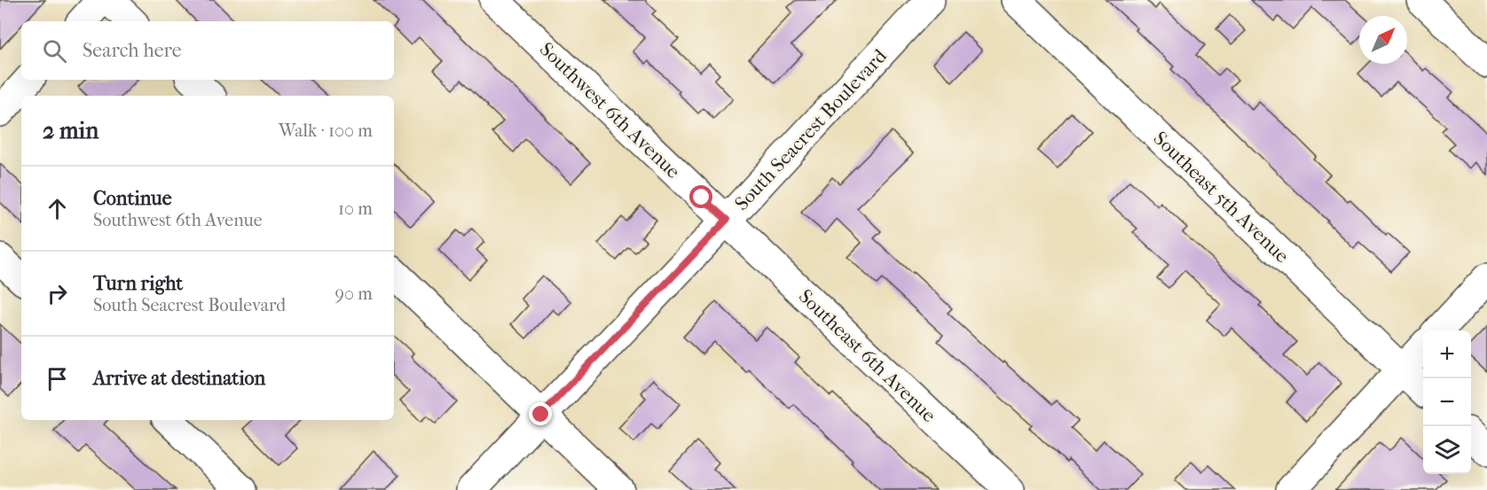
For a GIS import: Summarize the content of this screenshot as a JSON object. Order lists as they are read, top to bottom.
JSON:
{
  "streets": {
    "street": [
      "Southwest 6th Avenue",
      "South Seacrest Boulevard",
      "Southeast 5th Avenue",
      "Southeast 6th Avenue"
    ]
  },
  "crossings": [
    ["Southwest 6th Avenue", "South Seacrest Boulevard"],
    ["Southwest 6th Avenue", "Southeast 6th Avenue"],
    ["South Seacrest Boulevard", "Southeast 6th Avenue"]
  ],
  "north": "top right",
  "page": {
    "search": "Search here",
    "heading": ["2 min", "Walk · 100 m"],
    "list": [
      ["Continue", "Southwest 6th Avenue", "10 m"],
      ["Turn right", "South Seacrest Boulevard", "90 m"],
      "Arrive at destination"
    ],
    "map_buttons": ["+", "−"]
  }
}
